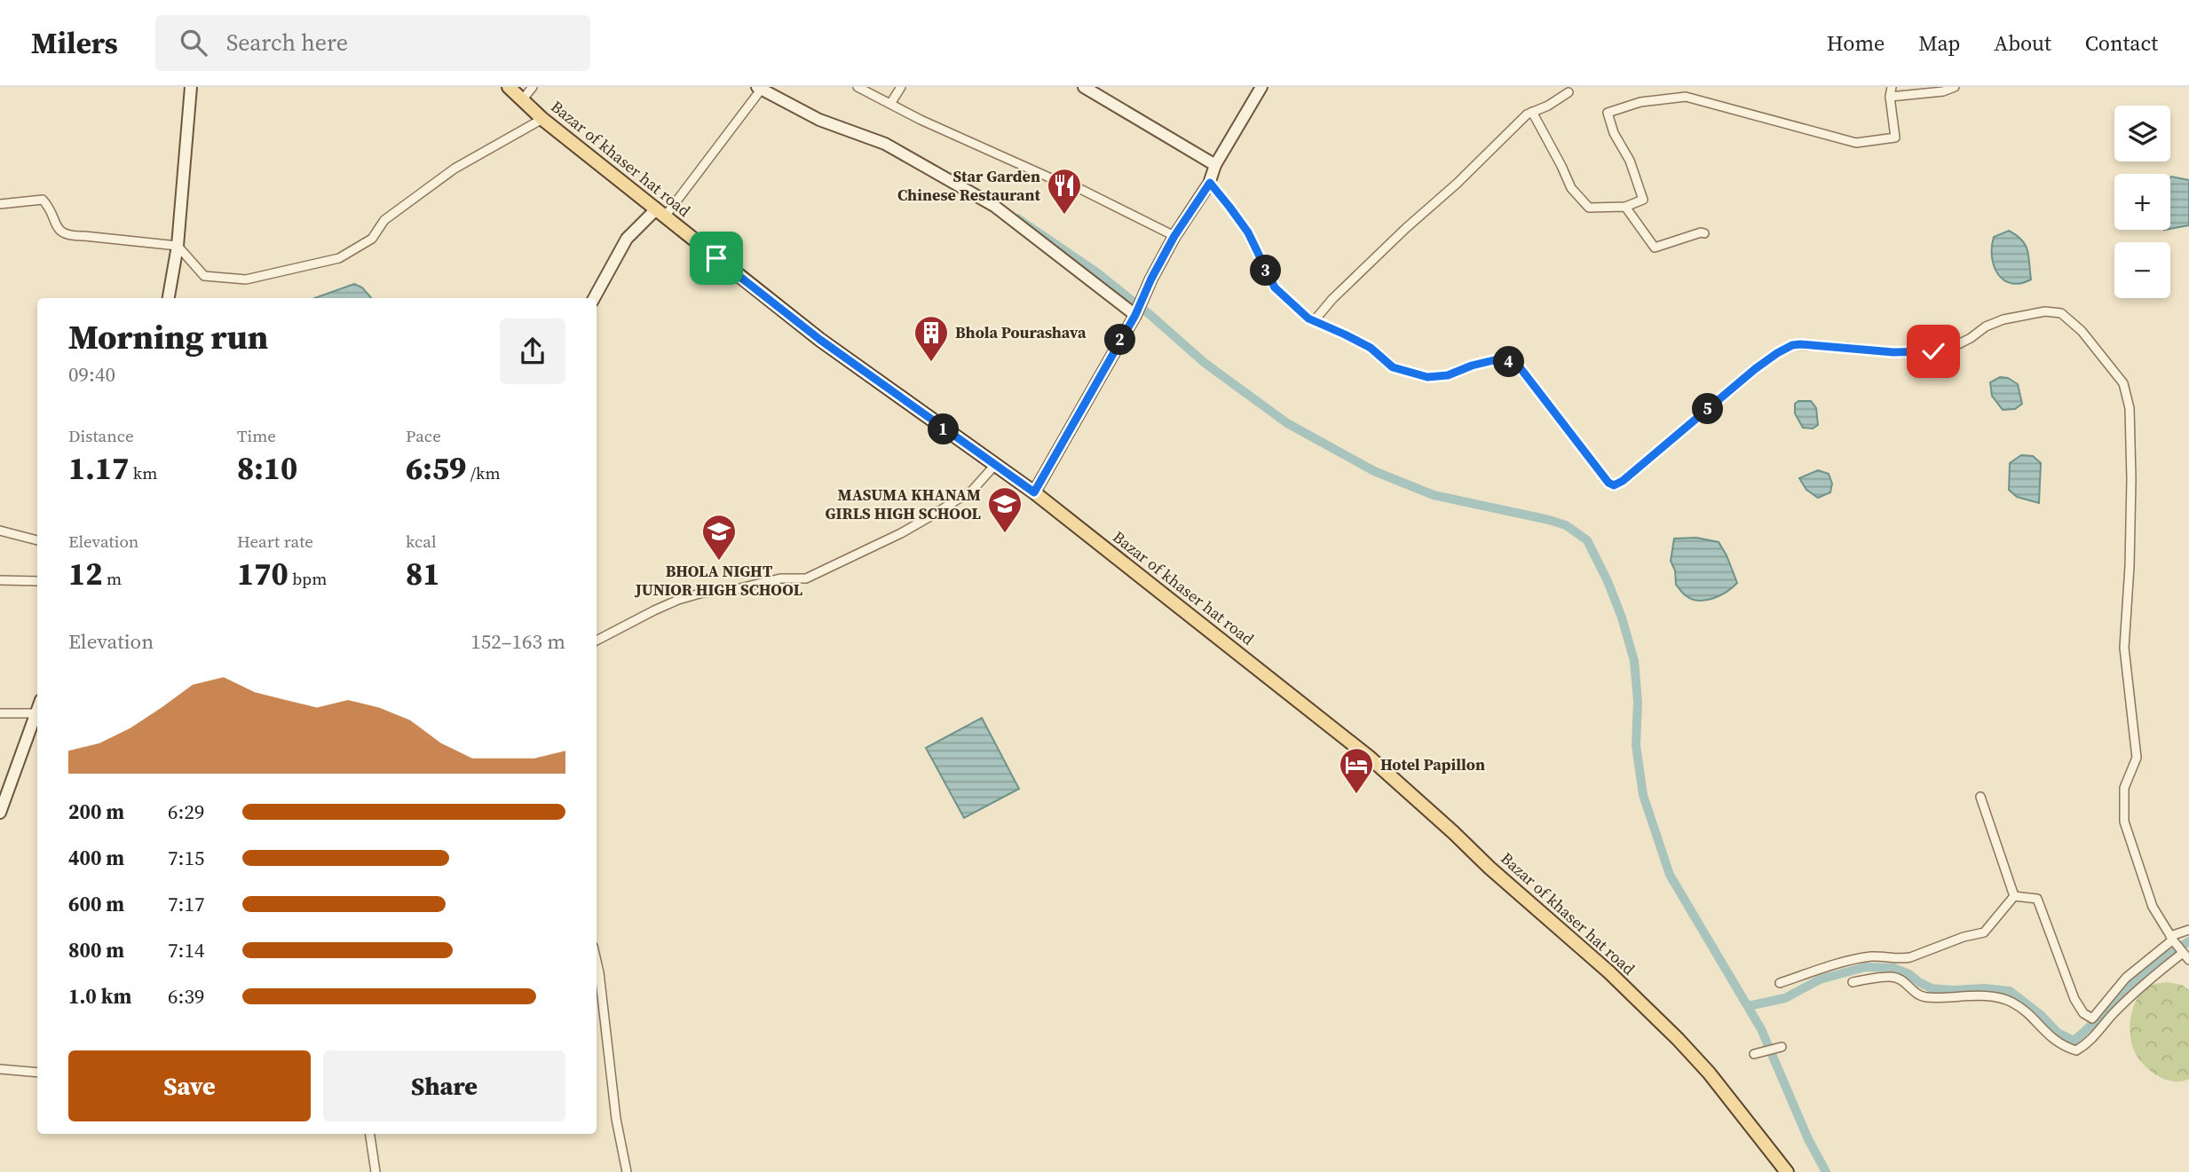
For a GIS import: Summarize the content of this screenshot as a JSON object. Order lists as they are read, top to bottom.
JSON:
{
  "streets": {
    "main road": ["Bazar of khaser hat road"]
  },
  "places": {
    "restaurant": ["Star Garden Chinese Restaurant"],
    "building": ["Bhola Pourashava"],
    "school or university": ["MASUMA KHANAM GIRLS HIGH SCHOOL", "BHOLA NIGHT JUNIOR HIGH SCHOOL"],
    "hotel": ["Hotel Papillon"]
  },
  "page": {
    "header": "Milers",
    "search": "Search here",
    "nav": [
      "Home",
      "Map",
      "About",
      "Contact"
    ],
    "map_buttons": ["+", "−"],
    "pins": [
      "3",
      "2",
      "4",
      "5",
      "1"
    ],
    "heading": ["Morning run", "09:40"],
    "stats": [
      ["Distance", "1.17 km"],
      ["Time", "8:10"],
      ["Pace", "6:59 /km"],
      ["Elevation", "12 m"],
      ["Heart rate", "170 bpm"],
      ["kcal", "81"]
    ],
    "chart": ["Elevation", "152–163 m"],
    "list": [
      {
        "name": "200 m",
        "note": "6:29"
      },
      {
        "name": "400 m",
        "note": "7:15"
      },
      {
        "name": "600 m",
        "note": "7:17"
      },
      {
        "name": "800 m",
        "note": "7:14"
      },
      {
        "name": "1.0 km",
        "note": "6:39"
      }
    ],
    "buttons": ["Save", "Share"]
  }
}
